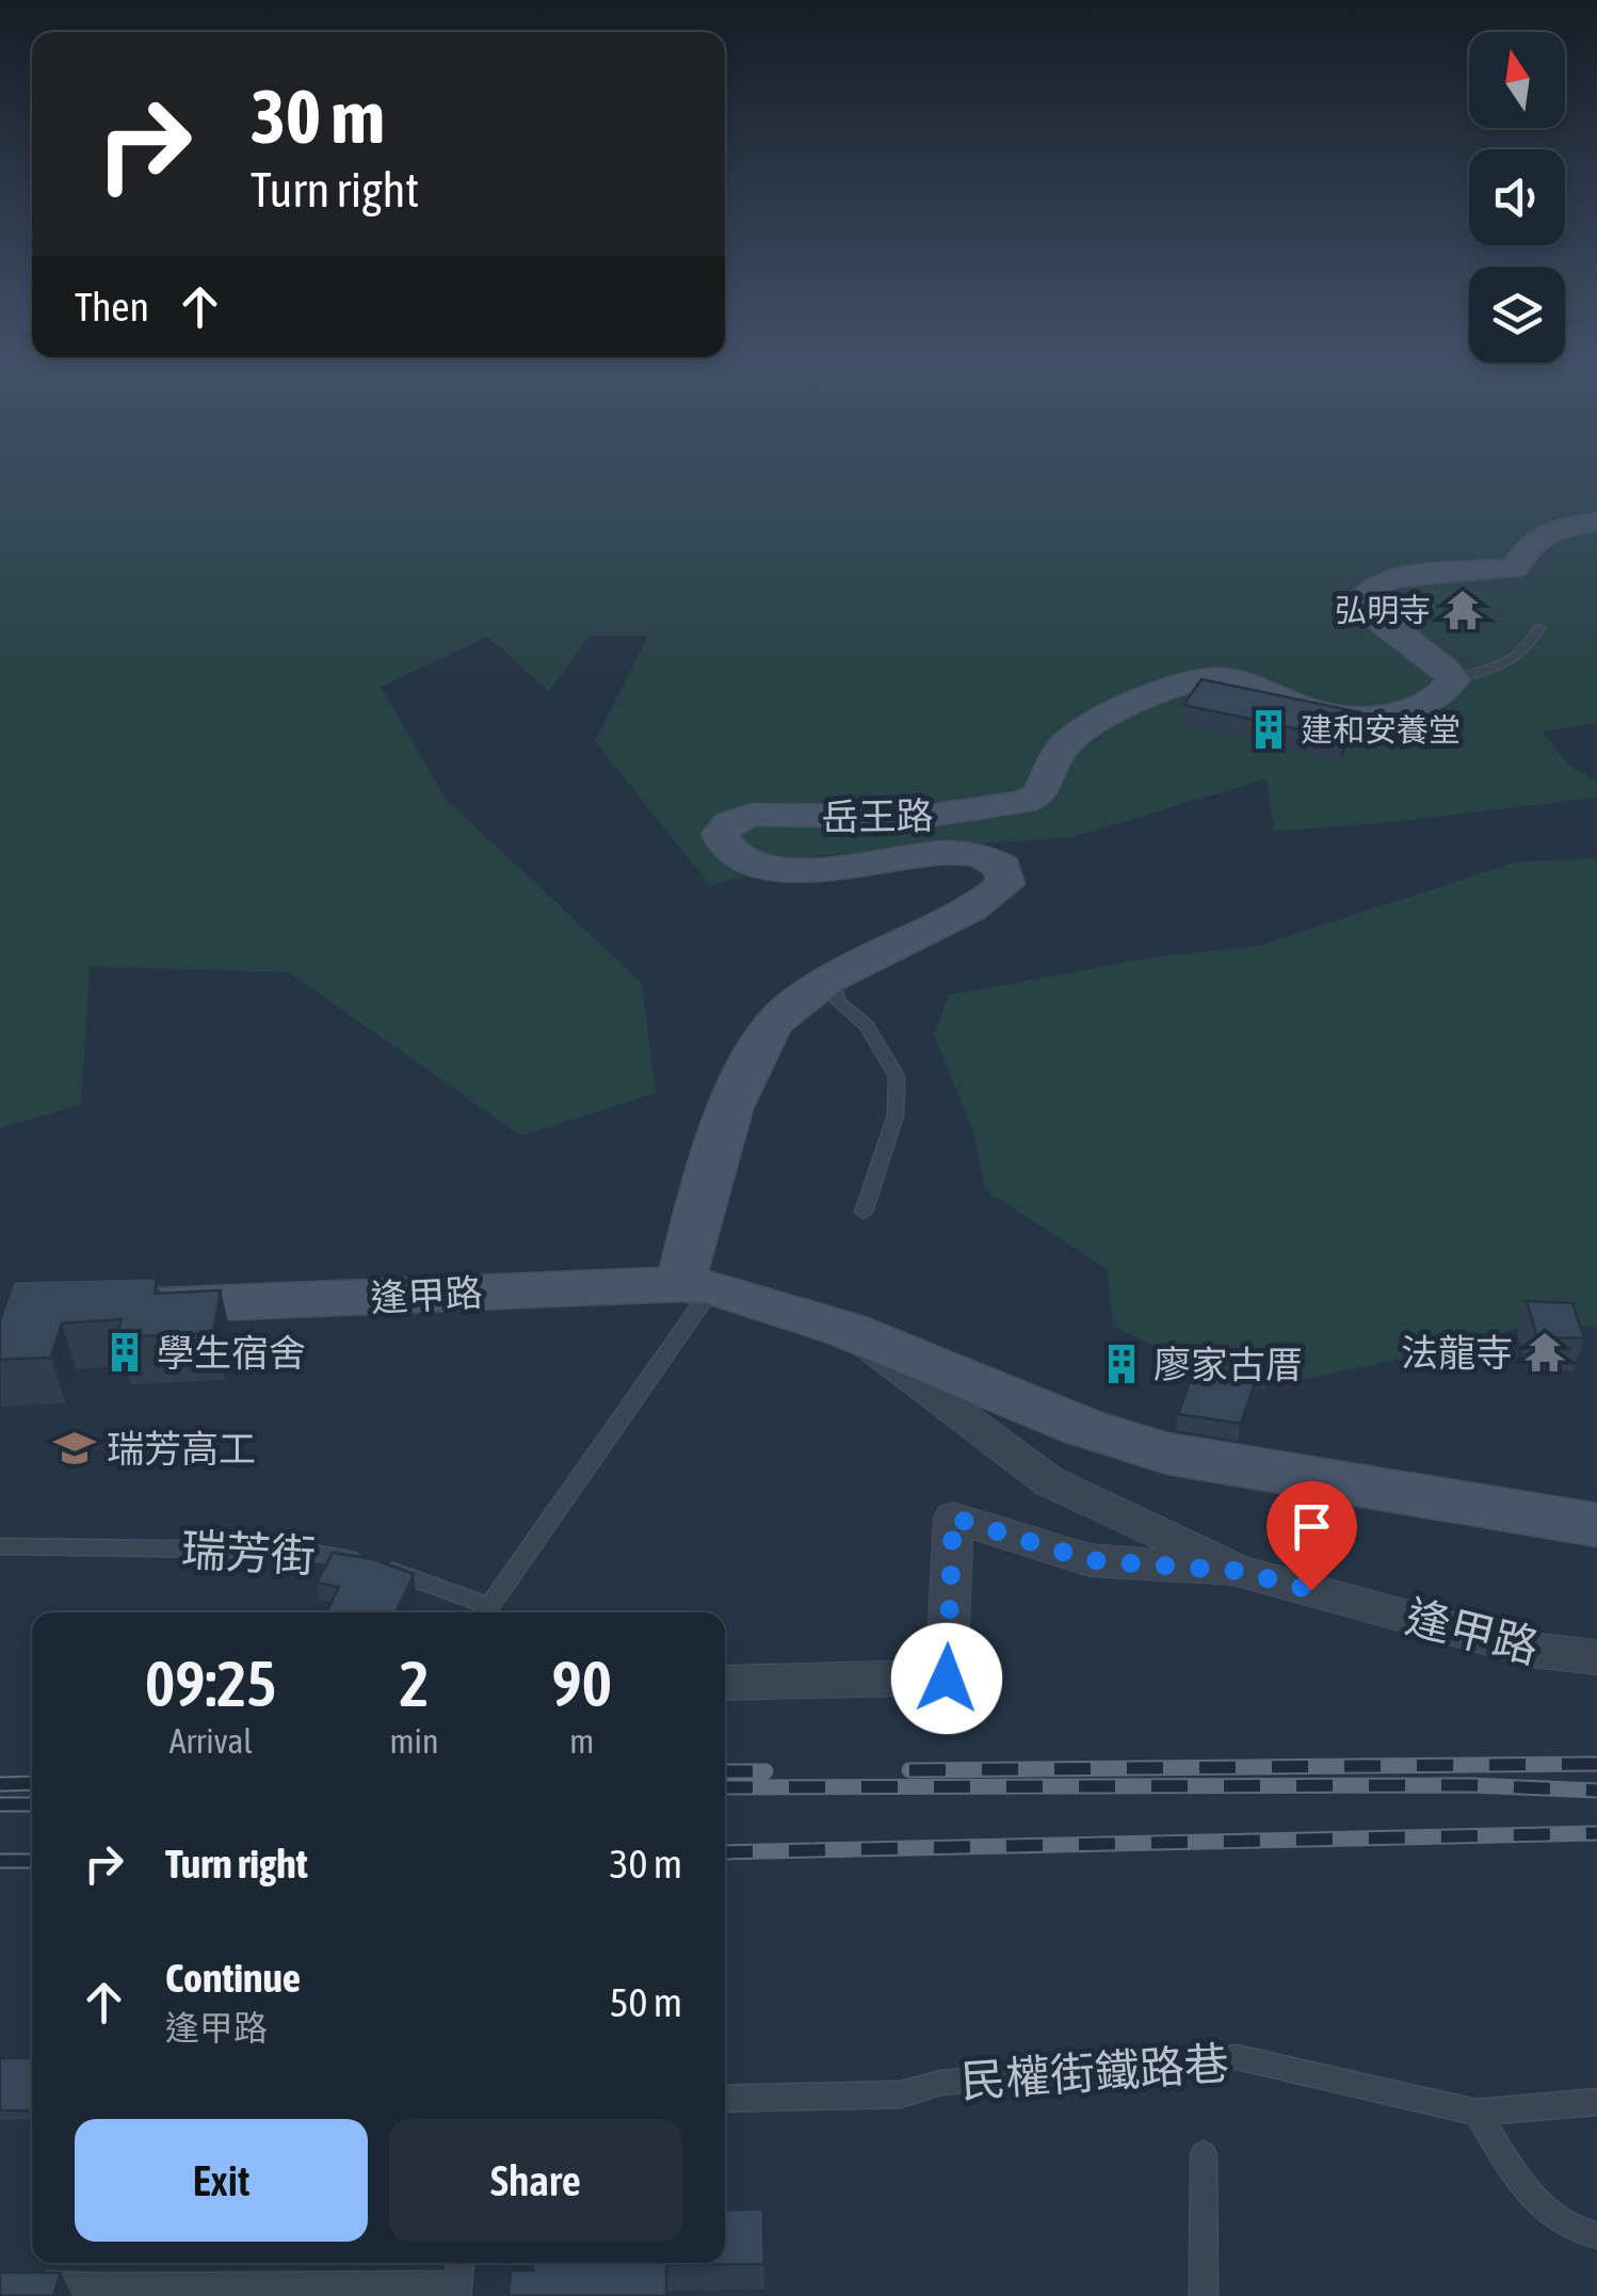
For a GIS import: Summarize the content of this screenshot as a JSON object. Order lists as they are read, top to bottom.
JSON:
{
  "streets": {
    "street": ["岳王路", "逢甲路"],
    "lane": ["瑞芳街", "民權街鐵路巷"]
  },
  "crossings": [
    ["岳王路", "逢甲路"],
    ["岳王路", "瑞芳街"],
    ["逢甲路", "瑞芳街"]
  ],
  "places": {
    "temple": ["弘明寺", "法龍寺"],
    "building": ["建和安養堂", "學生宿舍", "廖家古厝"],
    "school or university": ["瑞芳高工"]
  },
  "north": "top",
  "page": {
    "turn": ["30 m", "Turn right"],
    "then": "Then",
    "eta": [
      "09:25",
      "Arrival",
      "2",
      "min",
      "90",
      "m"
    ],
    "list": [
      {
        "name": "Turn right",
        "value": "30 m"
      },
      {
        "name": "Continue",
        "note": "逢甲路",
        "value": "50 m"
      }
    ],
    "buttons": ["Exit", "Share"]
  }
}
